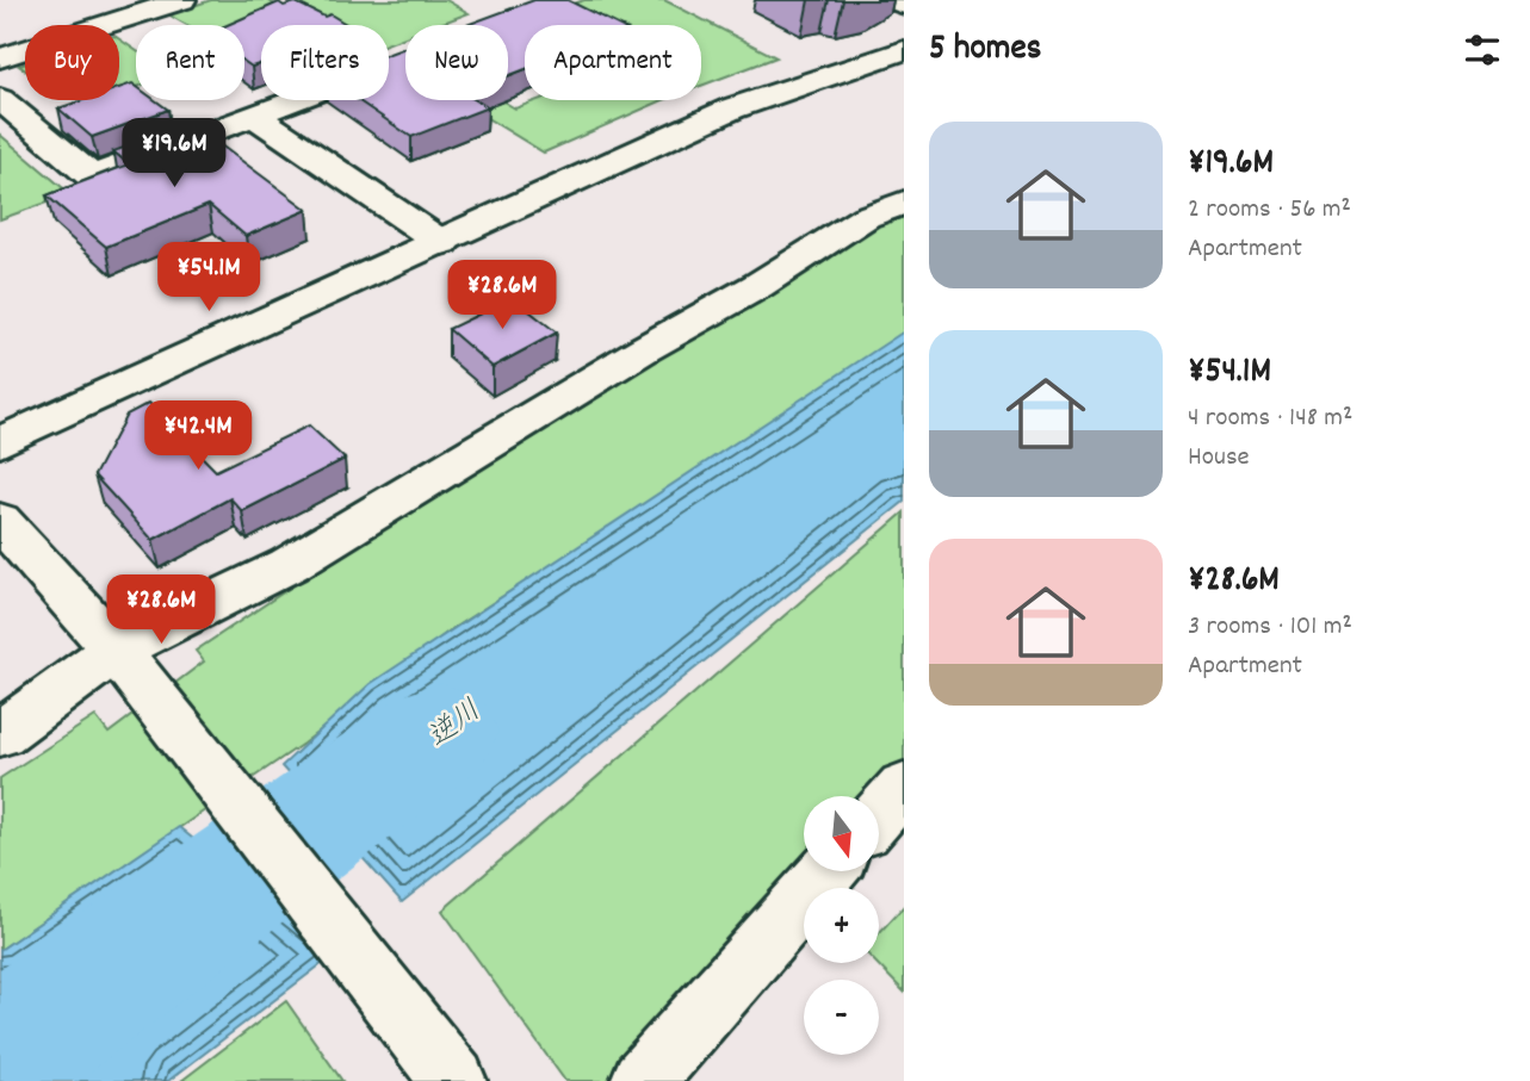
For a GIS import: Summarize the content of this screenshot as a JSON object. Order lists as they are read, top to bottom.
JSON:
{
  "water": ["逆川"],
  "north": "bottom",
  "page": {
    "heading": "5 homes",
    "chip": [
      "Buy",
      "Rent",
      "Filters",
      "New",
      "Apartment"
    ],
    "list": [
      {
        "name": "¥19.6M",
        "note": "2 rooms · 56 m² · Apartment"
      },
      {
        "name": "¥54.1M",
        "note": "4 rooms · 148 m² · House"
      },
      {
        "name": "¥28.6M",
        "note": "3 rooms · 101 m² · Apartment"
      }
    ],
    "price": [
      "¥19.6M",
      "¥54.1M",
      "¥28.6M",
      "¥42.4M",
      "¥28.6M"
    ],
    "map_buttons": ["+", "−"]
  }
}
